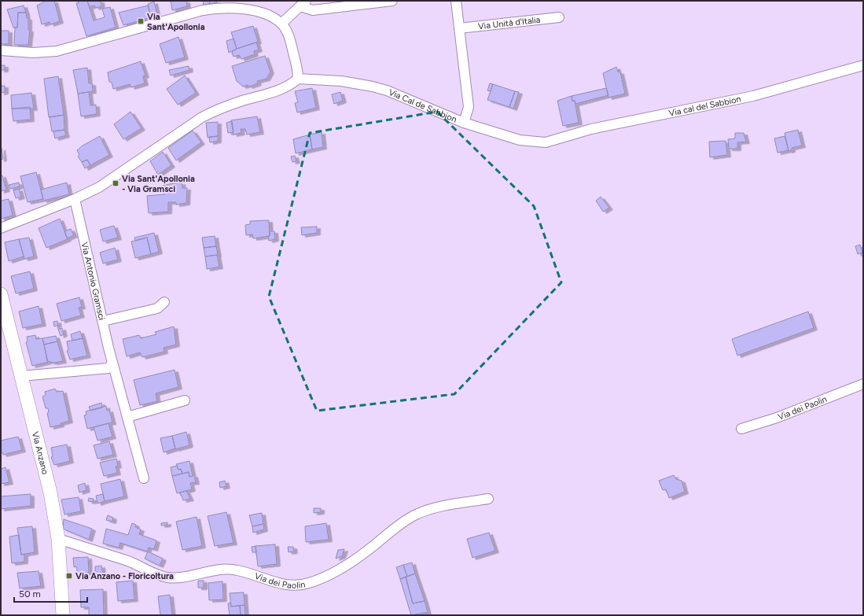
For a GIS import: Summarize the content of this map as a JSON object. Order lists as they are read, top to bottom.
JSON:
{
  "streets": {
    "main road": ["Via Anzano"],
    "street": [
      "Via Unità d'Italia",
      "Via Cal de Sabbion",
      "Via cal del Sabbion",
      "Via Antonio Gramsci",
      "Via dei Paolin"
    ]
  },
  "crossings": [
    ["Via Cal de Sabbion", "Via cal del Sabbion"],
    ["Via dei Paolin", "Via Anzano"]
  ],
  "places": {
    "transit": ["Via Sant'Apollonia", "Via Sant'Apollonia - Via Gramsci", "Via Anzano - Floricoltura"]
  },
  "scale_bar": "50 m"
}
